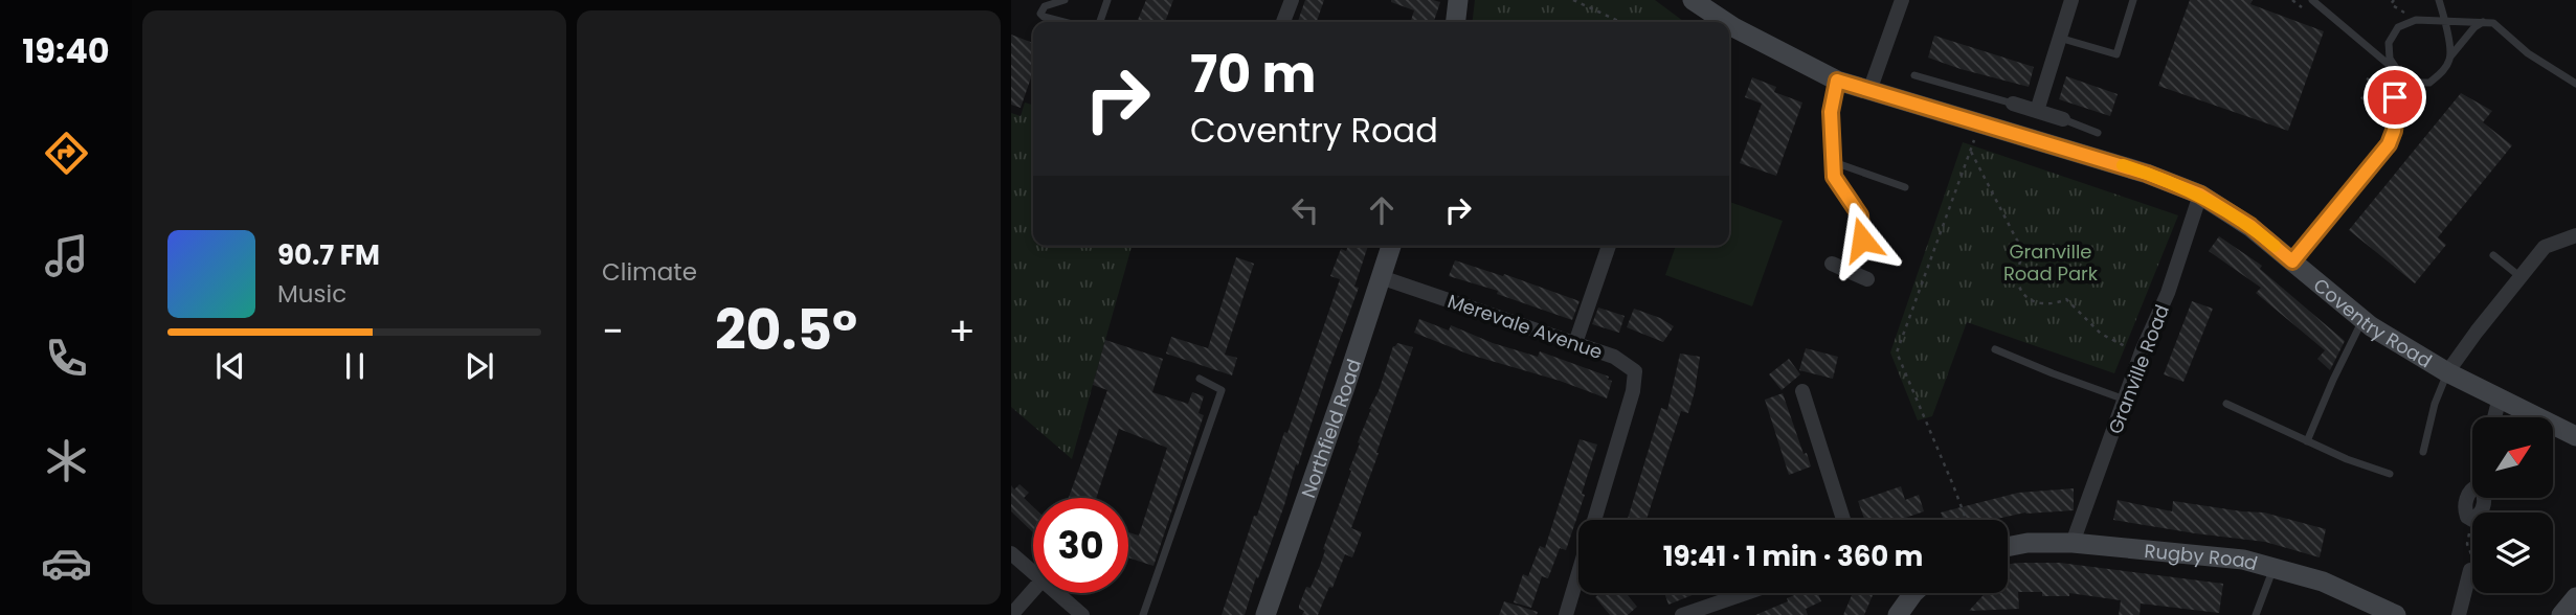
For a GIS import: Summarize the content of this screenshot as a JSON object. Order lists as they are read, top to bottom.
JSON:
{
  "streets": {
    "main road": ["Coventry Road", "Northfield Road", "Rugby Road"],
    "street": ["Merevale Avenue", "Granville Road"]
  },
  "crossings": [
    ["Coventry Road", "Granville Road"],
    ["Merevale Avenue", "Northfield Road"],
    ["Granville Road", "Rugby Road"]
  ],
  "parks": ["Granville Road Park"],
  "north": "top right",
  "page": {
    "tabs": "19:40",
    "tile": "Climate",
    "turn": ["70 m", "Coventry Road"],
    "song": ["90.7 FM", "Music"],
    "heat": ["−", "20.5°", "+"],
    "limit": "30",
    "trip": "19:41 · 1 min · 360 m"
  }
}
